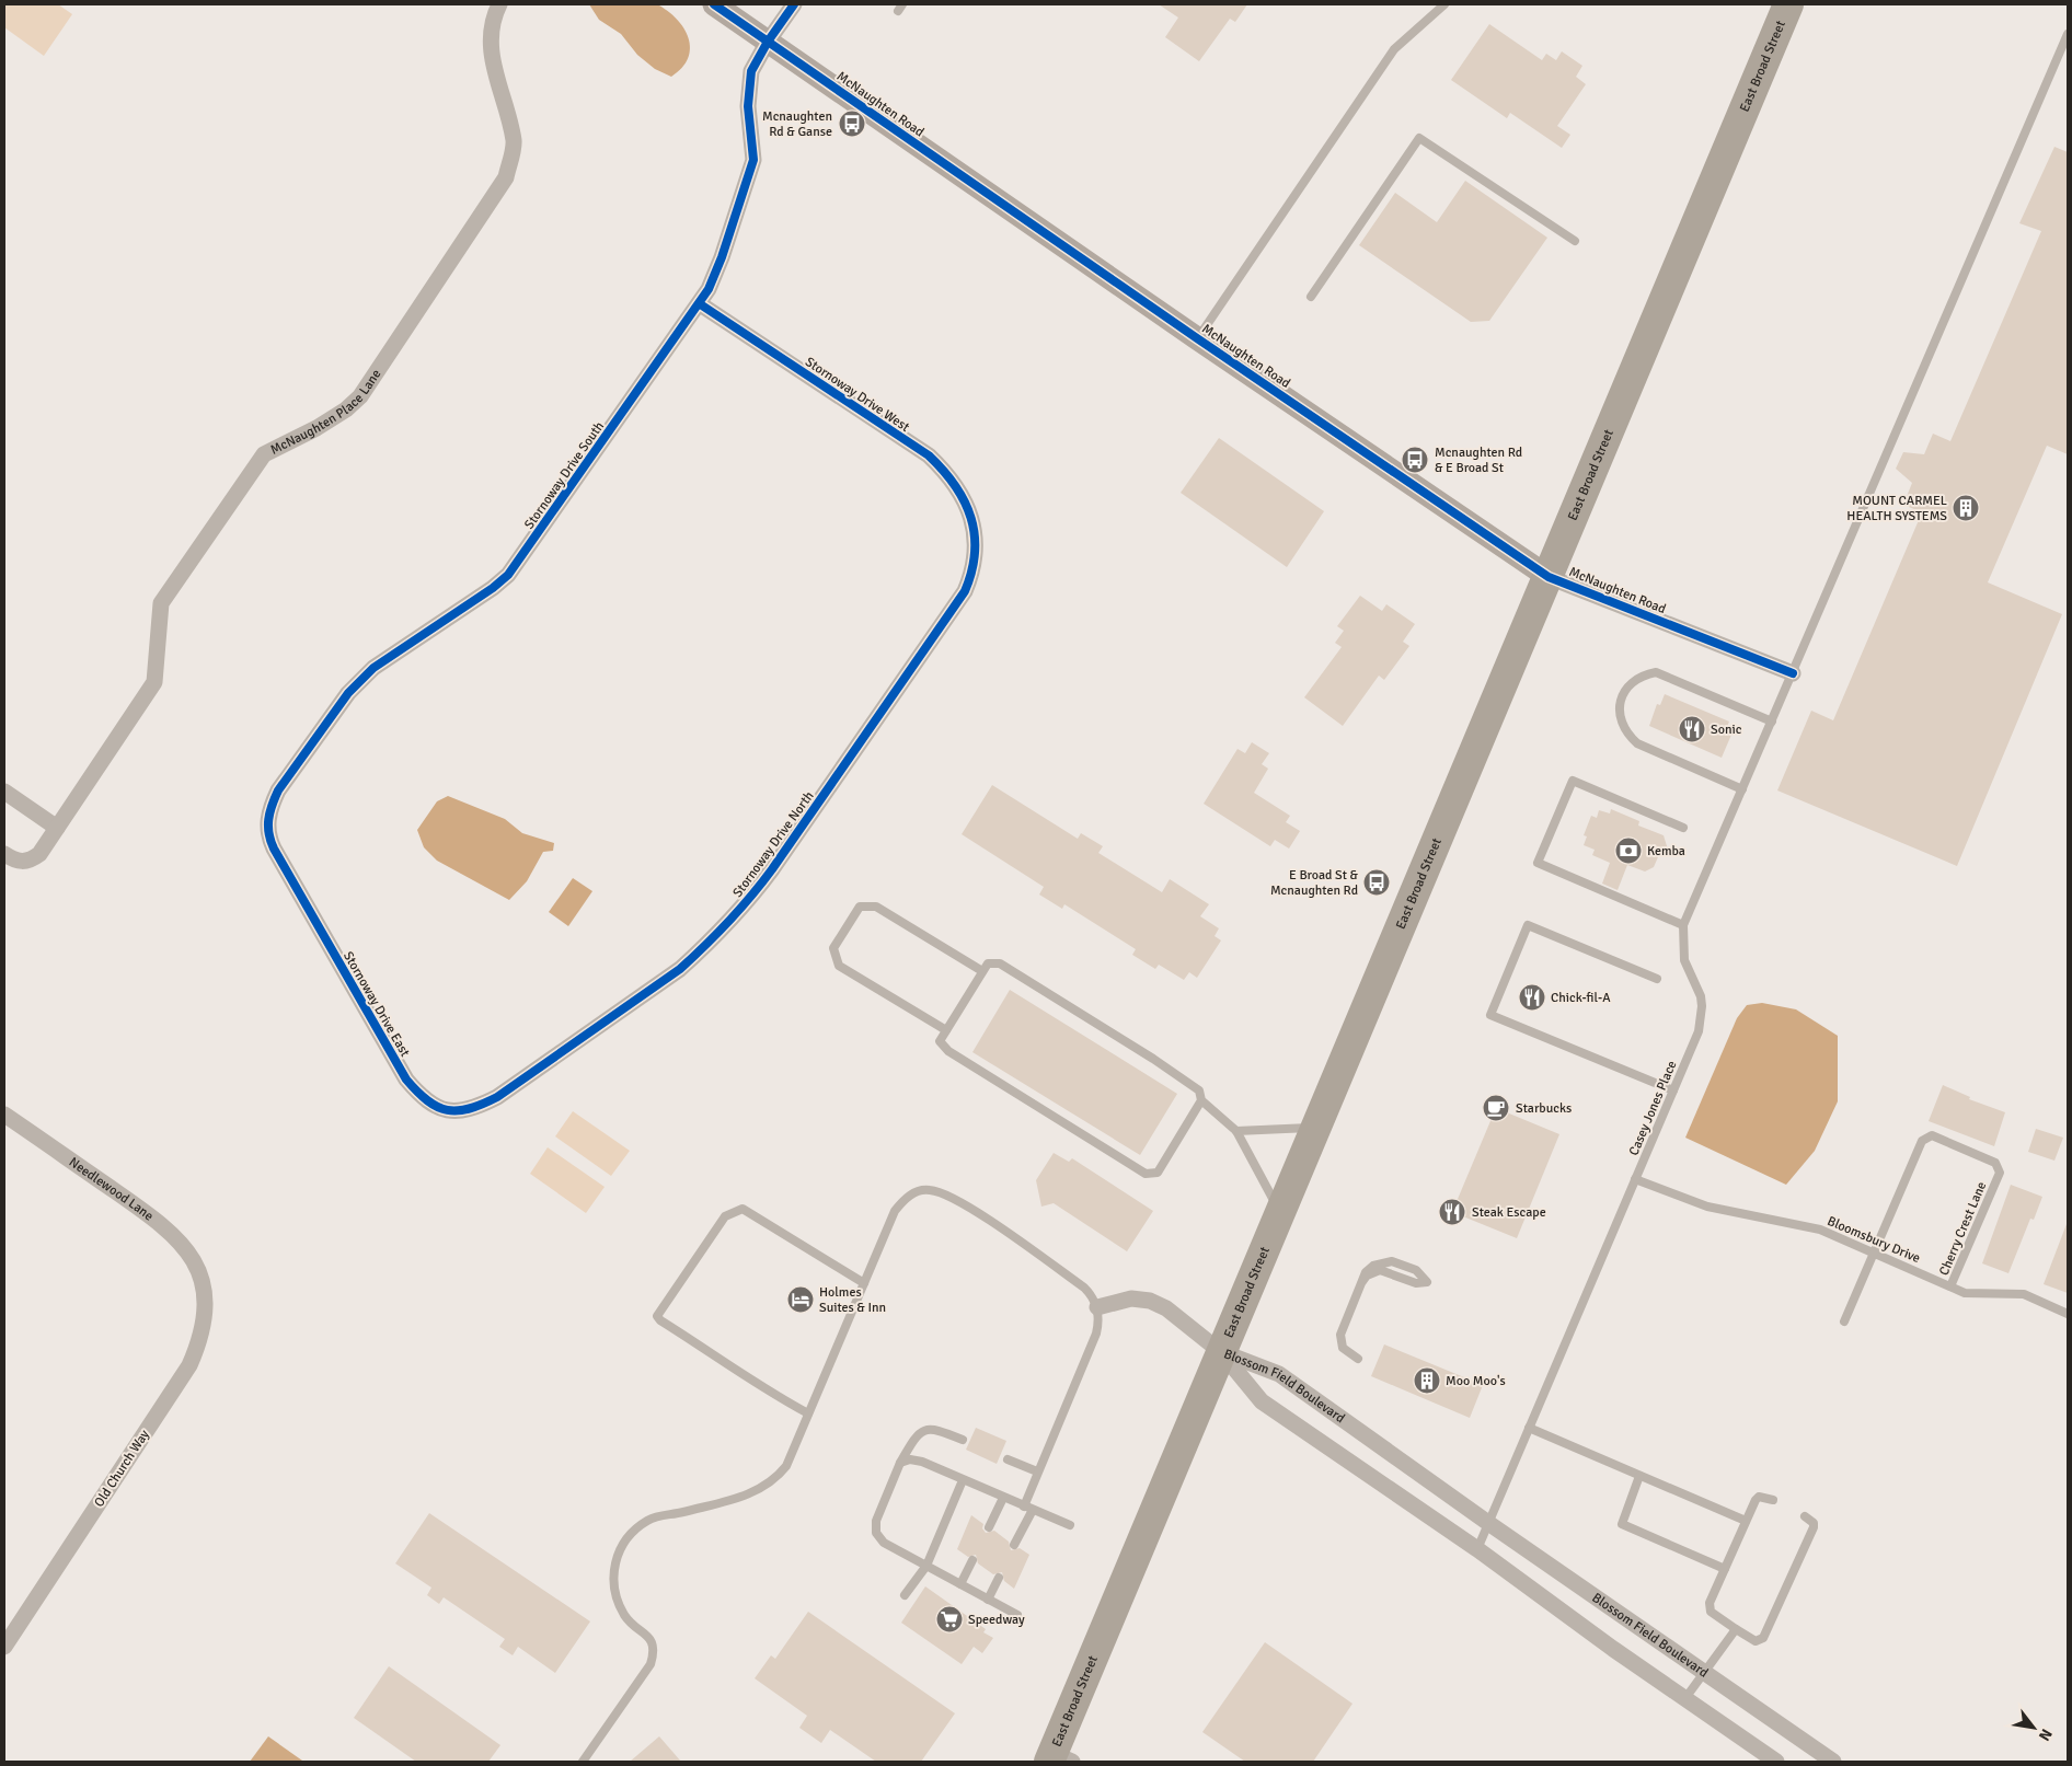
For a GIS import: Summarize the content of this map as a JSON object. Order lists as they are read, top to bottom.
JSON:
{
  "streets": {
    "highway": ["East Broad Street"],
    "street": [
      "McNaughten Road",
      "Stornoway Drive West",
      "McNaughten Place Lane",
      "Stornoway Drive South",
      "Stornoway Drive North",
      "Stornoway Drive East",
      "Needlewood Lane",
      "Blossom Field Boulevard",
      "Old Church Way"
    ],
    "lane": ["Casey Jones Place", "Cherry Crest Lane", "Bloomsbury Drive"]
  },
  "crossings": [
    ["East Broad Street", "McNaughten Road"],
    ["East Broad Street", "Blossom Field Boulevard"],
    ["McNaughten Road", "Stornoway Drive South"],
    ["McNaughten Road", "Casey Jones Place"],
    ["Stornoway Drive West", "Stornoway Drive South"],
    ["Stornoway Drive West", "Stornoway Drive North"],
    ["Stornoway Drive South", "Stornoway Drive East"],
    ["Stornoway Drive North", "Stornoway Drive East"],
    ["Casey Jones Place", "Bloomsbury Drive"],
    ["Casey Jones Place", "Blossom Field Boulevard"],
    ["Needlewood Lane", "Old Church Way"],
    ["Cherry Crest Lane", "Bloomsbury Drive"]
  ],
  "places": {
    "bus stop": ["Mcnaughten Rd & Ganse", "Mcnaughten Rd & E Broad St", "E Broad St & Mcnaughten Rd"],
    "building": ["MOUNT CARMEL HEALTH SYSTEMS", "Moo Moo's"],
    "restaurant": ["Sonic", "Chick-fil-A", "Steak Escape"],
    "bank": ["Kemba"],
    "cafe": ["Starbucks"],
    "hotel": ["Holmes Suites & Inn"],
    "supermarket": ["Speedway"]
  },
  "north": "bottom right"
}
